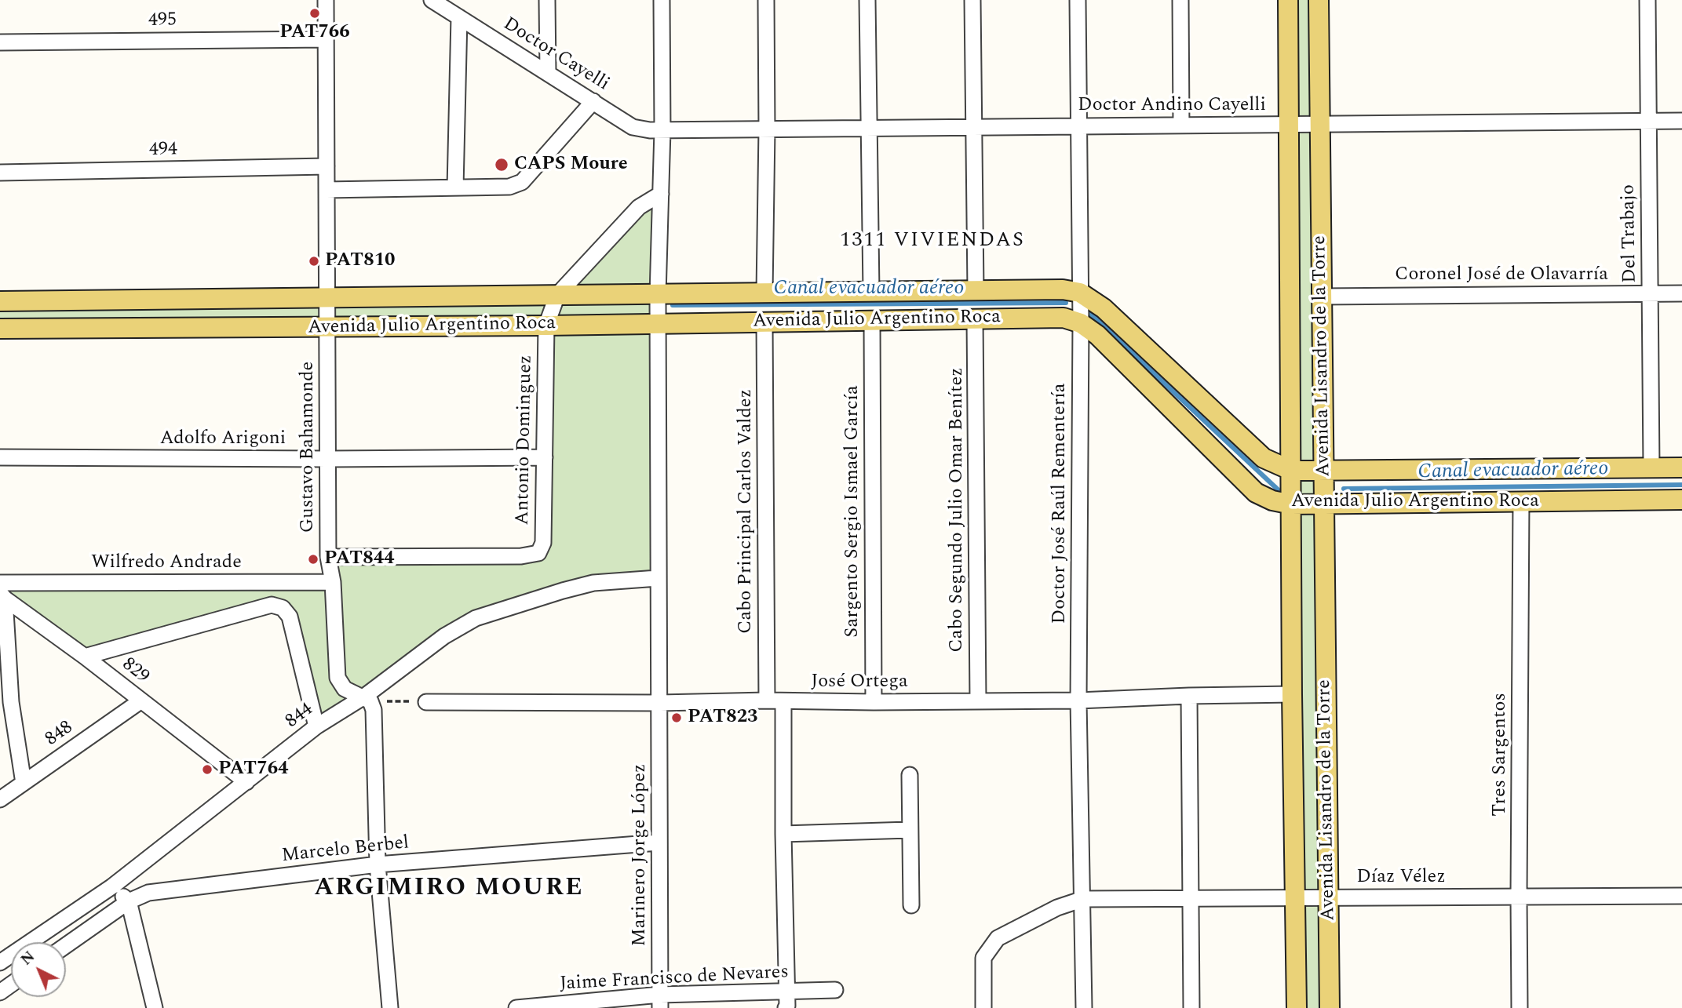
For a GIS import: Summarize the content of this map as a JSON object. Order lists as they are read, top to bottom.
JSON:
{
  "streets": {
    "main road": ["Avenida Julio Argentino Roca", "Avenida Lisandro de la Torre"],
    "street": [
      "495",
      "Doctor Cayelli",
      "Doctor Andino Cayelli",
      "494",
      "Del Trabajo",
      "Coronel José de Olavarría",
      "Adolfo Arigoni",
      "Antonio Dominguez",
      "Gustavo Bahamonde",
      "Doctor José Raúl Rementería",
      "Cabo Segundo Julio Omar Benítez",
      "Cabo Principal Carlos Valdez",
      "Sargento Sergio Ismael García",
      "Wilfredo Andrade",
      "829",
      "José Ortega",
      "844",
      "848",
      "Tres Sargentos",
      "Marcelo Berbel",
      "Marinero Jorge López",
      "Díaz Vélez",
      "Jaime Francisco de Nevares"
    ]
  },
  "crossings": [
    ["Doctor Cayelli", "Doctor Andino Cayelli"],
    ["Doctor Andino Cayelli", "Del Trabajo"],
    ["Doctor Andino Cayelli", "Avenida Lisandro de la Torre"],
    ["Doctor Andino Cayelli", "Doctor José Raúl Rementería"],
    ["Del Trabajo", "Coronel José de Olavarría"],
    ["Del Trabajo", "Avenida Julio Argentino Roca"],
    ["Coronel José de Olavarría", "Avenida Lisandro de la Torre"],
    ["Avenida Julio Argentino Roca", "Avenida Lisandro de la Torre"],
    ["Avenida Julio Argentino Roca", "Antonio Dominguez"],
    ["Avenida Julio Argentino Roca", "Gustavo Bahamonde"],
    ["Avenida Julio Argentino Roca", "Doctor José Raúl Rementería"],
    ["Avenida Julio Argentino Roca", "Cabo Segundo Julio Omar Benítez"],
    ["Avenida Julio Argentino Roca", "Cabo Principal Carlos Valdez"],
    ["Avenida Julio Argentino Roca", "Sargento Sergio Ismael García"],
    ["Avenida Julio Argentino Roca", "Tres Sargentos"],
    ["Avenida Julio Argentino Roca", "Marinero Jorge López"],
    ["Avenida Lisandro de la Torre", "José Ortega"],
    ["Avenida Lisandro de la Torre", "Díaz Vélez"],
    ["Adolfo Arigoni", "Antonio Dominguez"],
    ["Adolfo Arigoni", "Gustavo Bahamonde"],
    ["Antonio Dominguez", "Gustavo Bahamonde"],
    ["Gustavo Bahamonde", "Wilfredo Andrade"],
    ["Gustavo Bahamonde", "844"],
    ["Doctor José Raúl Rementería", "José Ortega"],
    ["Doctor José Raúl Rementería", "Díaz Vélez"],
    ["Cabo Segundo Julio Omar Benítez", "José Ortega"],
    ["Cabo Principal Carlos Valdez", "José Ortega"],
    ["Sargento Sergio Ismael García", "José Ortega"],
    ["829", "844"],
    ["829", "848"],
    ["José Ortega", "Marinero Jorge López"],
    ["844", "Marinero Jorge López"],
    ["Tres Sargentos", "Díaz Vélez"],
    ["Marcelo Berbel", "Marinero Jorge López"],
    ["Marinero Jorge López", "Jaime Francisco de Nevares"]
  ],
  "districts": ["1311 VIVIENDAS", "ARGIMIRO MOURE"],
  "water": ["Canal evacuador aéreo"],
  "places": [
    "PAT766",
    "CAPS Moure",
    "PAT810",
    "PAT844",
    "PAT823",
    "PAT764"
  ],
  "north": "top left"
}
